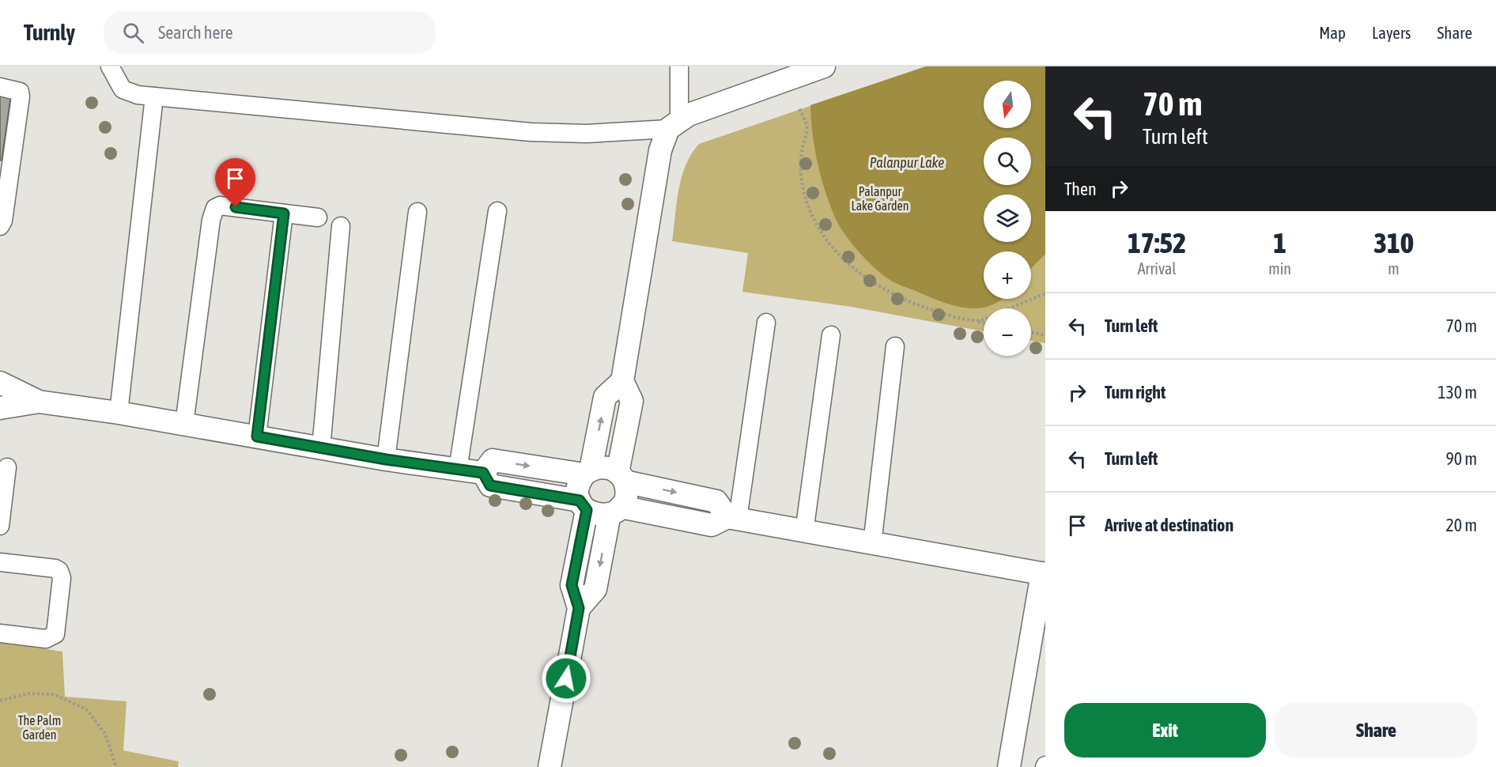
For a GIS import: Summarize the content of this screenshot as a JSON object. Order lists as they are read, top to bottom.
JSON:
{
  "water": ["Palanpur Lake"],
  "parks": ["Palanpur Lake Garden", "The Palm Garden"],
  "north": "bottom",
  "page": {
    "header": "Turnly",
    "search": "Search here",
    "nav": ["Map", "Layers", "Share"],
    "turn": ["70 m", "Turn left"],
    "map_buttons": ["+", "−"],
    "then": "Then",
    "eta": [
      "17:52",
      "Arrival",
      "1",
      "min",
      "310",
      "m"
    ],
    "list": [
      {
        "name": "Turn left",
        "value": "70 m"
      },
      {
        "name": "Turn right",
        "value": "130 m"
      },
      {
        "name": "Turn left",
        "value": "90 m"
      },
      {
        "name": "Arrive at destination",
        "value": "20 m"
      }
    ],
    "buttons": ["Exit", "Share"]
  }
}
